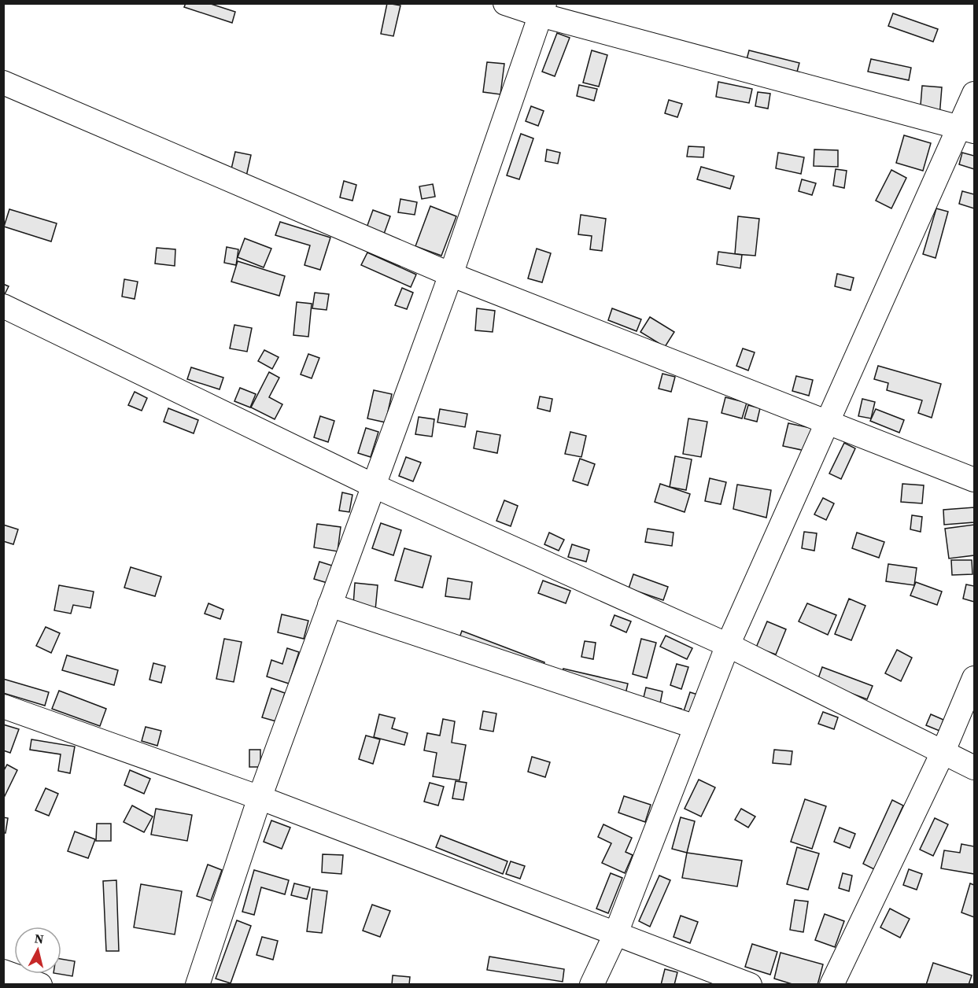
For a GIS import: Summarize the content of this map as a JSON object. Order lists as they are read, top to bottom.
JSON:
{
  "north": "top"
}
